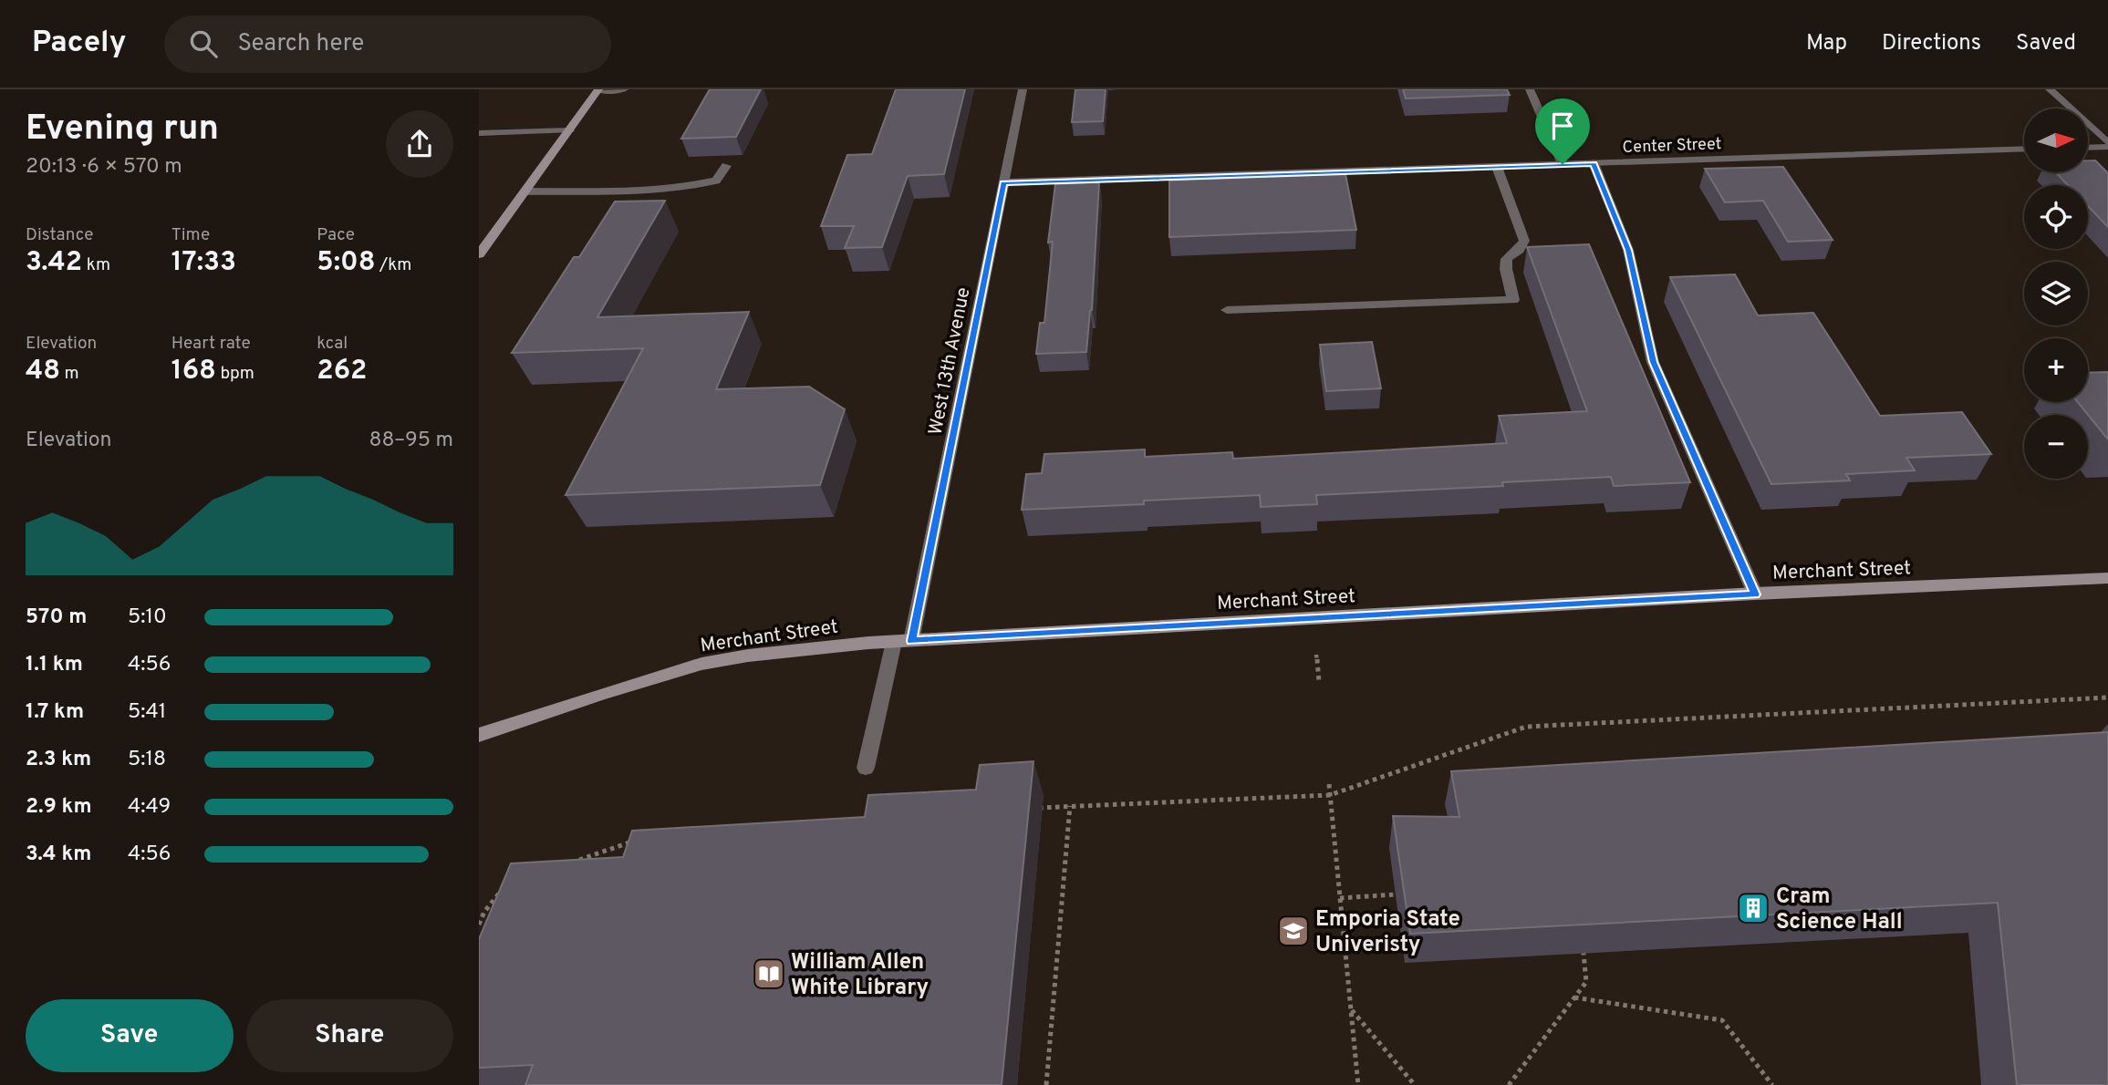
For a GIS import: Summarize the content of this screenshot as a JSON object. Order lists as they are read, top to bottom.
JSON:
{
  "streets": {
    "main road": ["Merchant Street"],
    "street": ["Center Street", "West 13th Avenue"]
  },
  "crossings": [
    ["Center Street", "West 13th Avenue"],
    ["West 13th Avenue", "Merchant Street"]
  ],
  "places": {
    "building": ["Cram Science Hall"],
    "school or university": ["Emporia State Univeristy"],
    "library": ["William Allen White Library"]
  },
  "north": "right",
  "page": {
    "header": "Pacely",
    "search": "Search here",
    "nav": ["Map", "Directions", "Saved"],
    "heading": ["Evening run", "20:13 · 6 × 570 m"],
    "map_buttons": ["+", "−"],
    "stats": [
      ["Distance", "3.42 km"],
      ["Time", "17:33"],
      ["Pace", "5:08 /km"],
      ["Elevation", "48 m"],
      ["Heart rate", "168 bpm"],
      ["kcal", "262"]
    ],
    "chart": ["Elevation", "88–95 m"],
    "list": [
      {
        "name": "570 m",
        "note": "5:10"
      },
      {
        "name": "1.1 km",
        "note": "4:56"
      },
      {
        "name": "1.7 km",
        "note": "5:41"
      },
      {
        "name": "2.3 km",
        "note": "5:18"
      },
      {
        "name": "2.9 km",
        "note": "4:49"
      },
      {
        "name": "3.4 km",
        "note": "4:56"
      }
    ],
    "buttons": ["Save", "Share"]
  }
}
